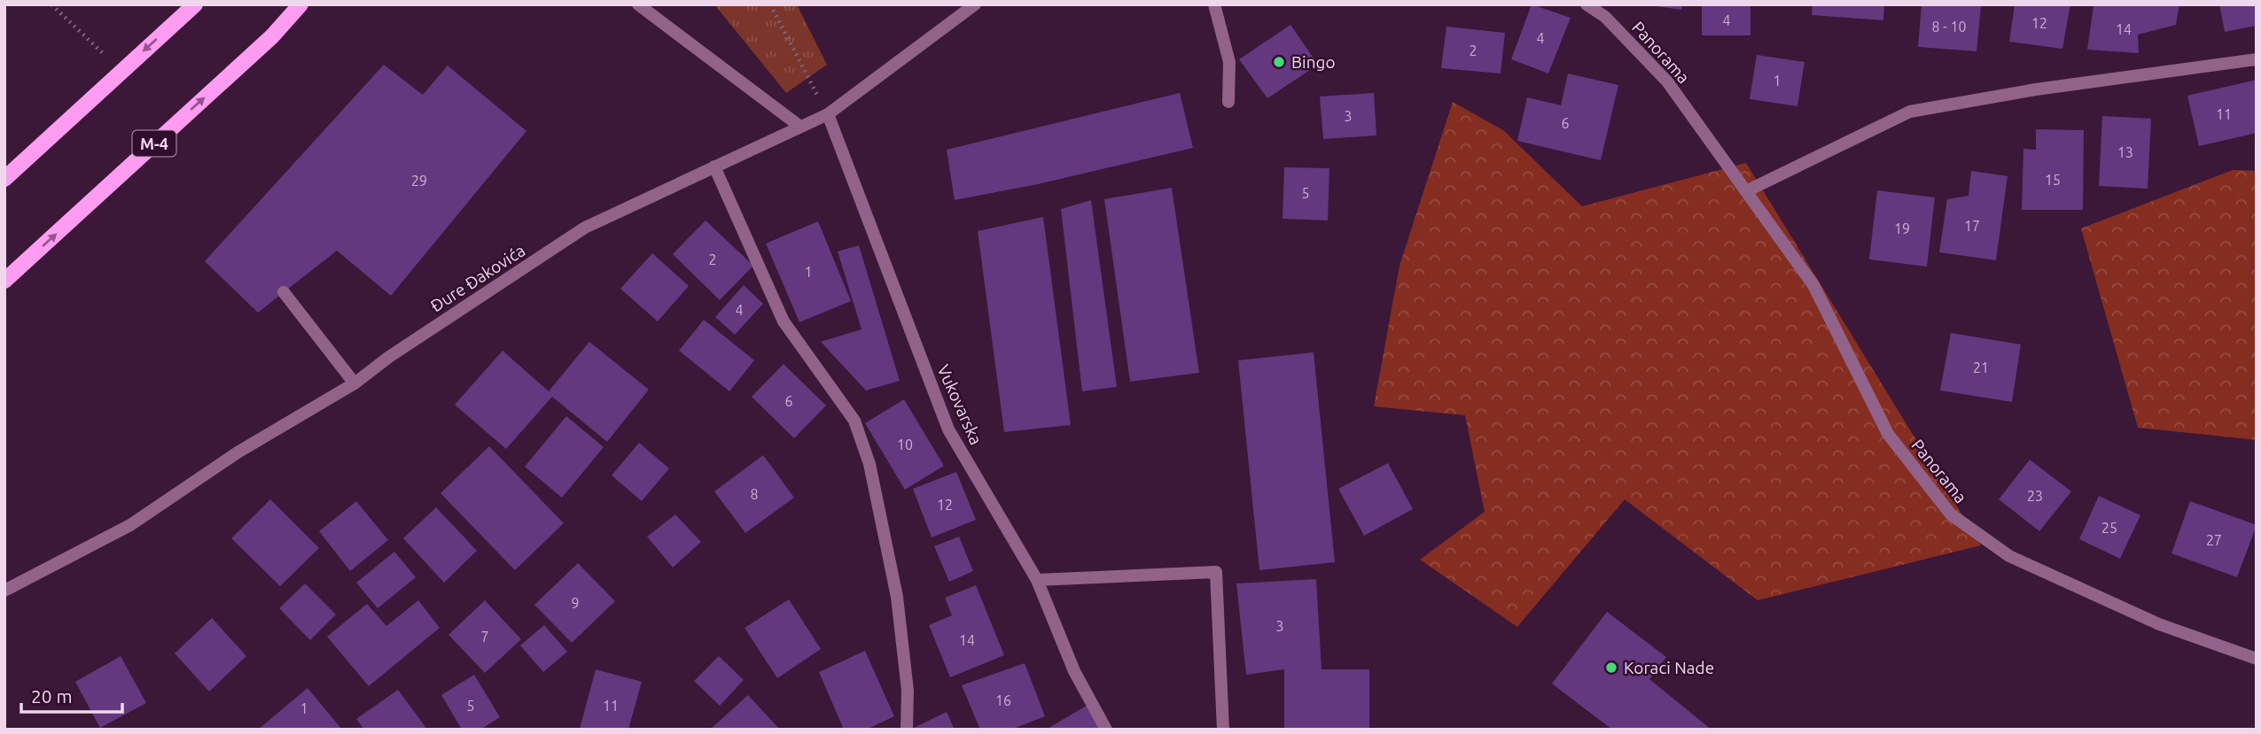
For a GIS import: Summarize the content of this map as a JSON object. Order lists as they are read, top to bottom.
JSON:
{
  "streets": {
    "main road": ["M-4"],
    "street": ["Panorama", "Đure Đakovića", "Vukovarska"]
  },
  "crossings": [
    ["Đure Đakovića", "Vukovarska"]
  ],
  "places": ["Bingo", "Koraci Nade"],
  "house_numbers": [
    "4",
    "12",
    "8 - 10",
    "14",
    "4",
    "2",
    "1",
    "11",
    "3",
    "6",
    "13",
    "15",
    "29",
    "5",
    "17",
    "19",
    "2",
    "1",
    "4",
    "21",
    "6",
    "10",
    "8",
    "23",
    "12",
    "25",
    "27",
    "9",
    "3",
    "7",
    "14",
    "16",
    "5",
    "11",
    "1"
  ],
  "scale_bar": "20 m"
}
